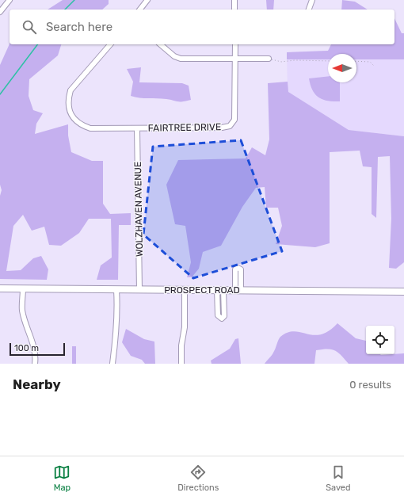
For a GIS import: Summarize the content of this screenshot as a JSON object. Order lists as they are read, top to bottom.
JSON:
{
  "streets": {
    "main road": ["PROSPECT ROAD"],
    "street": ["FAIRTREE DRIVE", "WOLZHAVEN AVENUE"]
  },
  "crossings": [
    ["FAIRTREE DRIVE", "WOLZHAVEN AVENUE"],
    ["WOLZHAVEN AVENUE", "PROSPECT ROAD"]
  ],
  "scale_bar": "100 m",
  "north": "left",
  "page": {
    "search": "Search here",
    "scale": "100 m",
    "heading": ["Nearby", "0 results"],
    "nav": ["Map", "Directions", "Saved"]
  }
}
